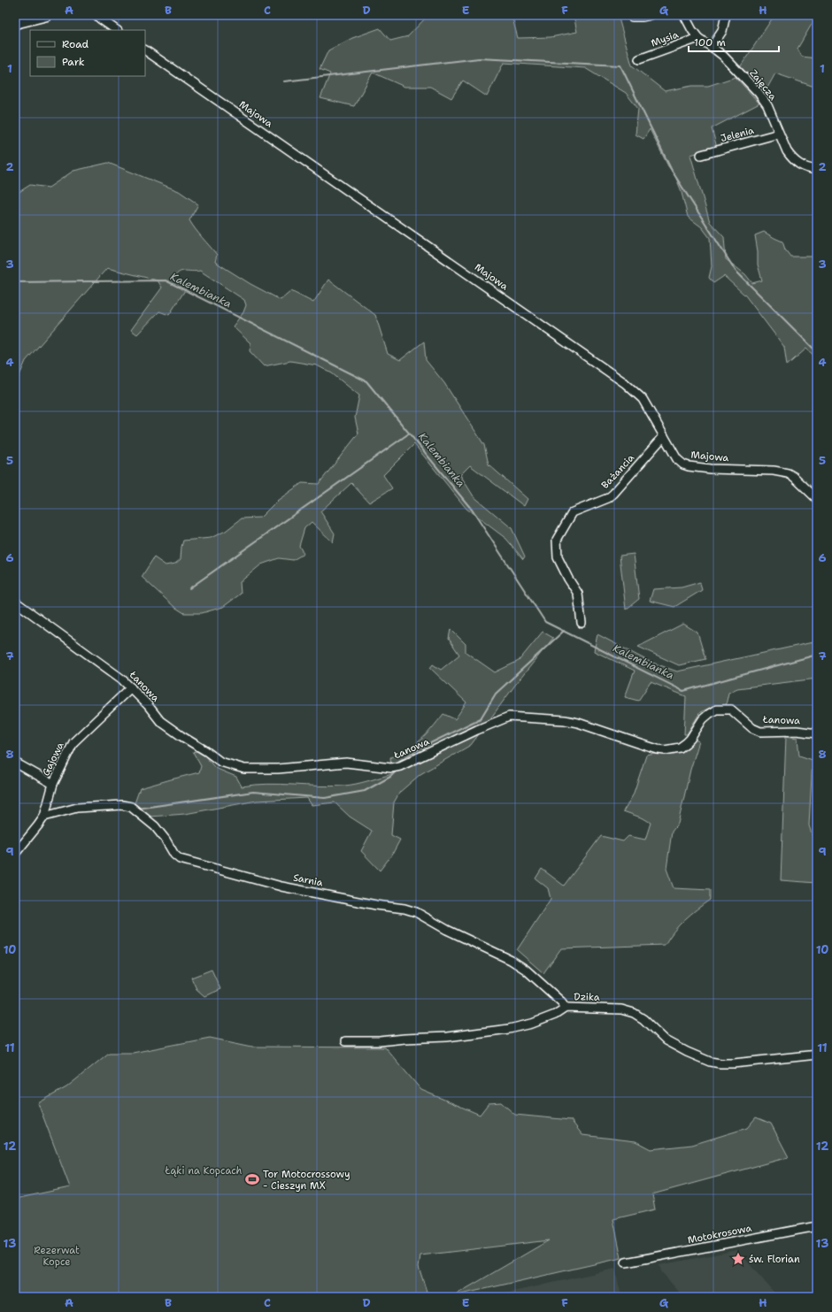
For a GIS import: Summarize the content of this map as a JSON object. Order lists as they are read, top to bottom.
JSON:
{
  "streets": {
    "street": [
      "Mysia",
      "Zajęcza",
      "Majowa",
      "Jelenia",
      "Bażancia",
      "Łanowa",
      "Gajowa",
      "Sarnia",
      "Dzika",
      "Motokrosowa"
    ]
  },
  "crossings": [
    ["Mysia", "Zajęcza"],
    ["Zajęcza", "Jelenia"],
    ["Majowa", "Bażancia"],
    ["Łanowa", "Gajowa"],
    ["Gajowa", "Sarnia"],
    ["Sarnia", "Dzika"]
  ],
  "water": ["Kalembianka"],
  "parks": ["Łąki na Kopcach", "Rezerwat Kopce"],
  "places": {
    "sports": ["Tor Motocrossowy - Cieszyn MX"],
    "place": ["św. Florian"]
  },
  "legend": ["Road", "Park"],
  "scale_bar": "100 m",
  "grid": {
    "columns": [
      "A",
      "B",
      "C",
      "D",
      "E",
      "F",
      "G",
      "H"
    ],
    "rows": [
      "1",
      "2",
      "3",
      "4",
      "5",
      "6",
      "7",
      "8",
      "9",
      "10",
      "11",
      "12",
      "13"
    ]
  }
}
